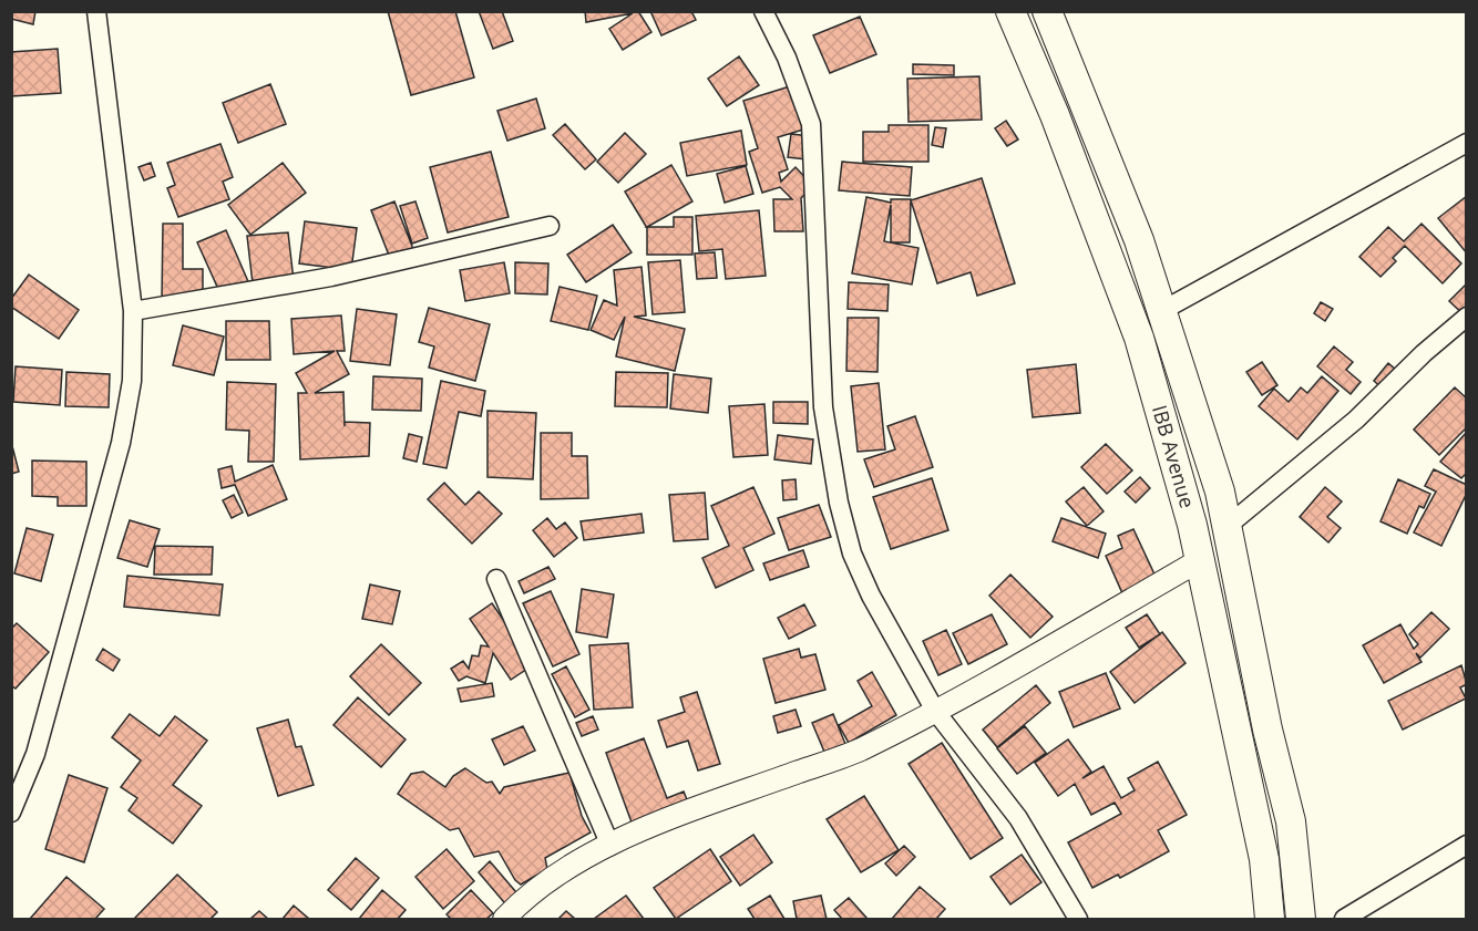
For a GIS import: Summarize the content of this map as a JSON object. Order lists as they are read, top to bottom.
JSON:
{
  "streets": {
    "main road": ["IBB Avenue"]
  }
}
